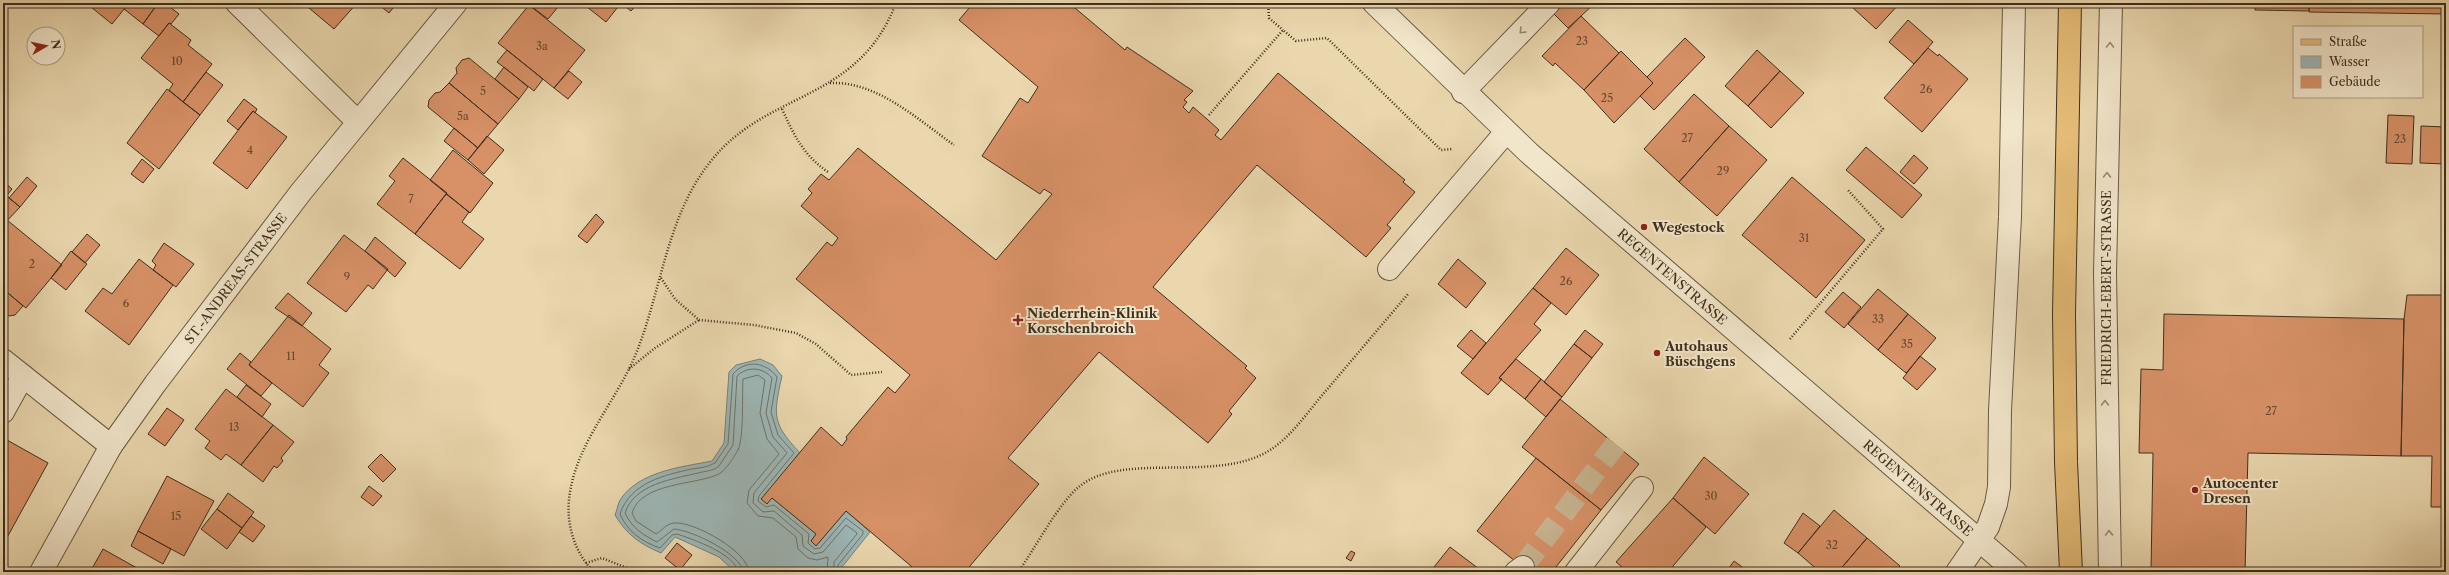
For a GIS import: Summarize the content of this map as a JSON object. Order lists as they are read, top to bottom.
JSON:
{
  "streets": {
    "street": ["REGENTENSTRASSE", "ST.-ANDREAS-STRASSE", "FRIEDRICH-EBERT-STRASSE"]
  },
  "places": {
    "other": ["Wegestock", "Autohaus Büschgens", "Autocenter Dresen"],
    "health": ["Niederrhein-Klinik Korschenbroich"]
  },
  "house_numbers": [
    "23",
    "3a",
    "10",
    "26",
    "5",
    "25",
    "5a",
    "27",
    "23",
    "4",
    "29",
    "7",
    "31",
    "2",
    "9",
    "26",
    "6",
    "33",
    "35",
    "11",
    "27",
    "13",
    "30",
    "15",
    "32"
  ],
  "legend": ["Straße", "Wasser", "Gebäude"],
  "north": "right"
}
